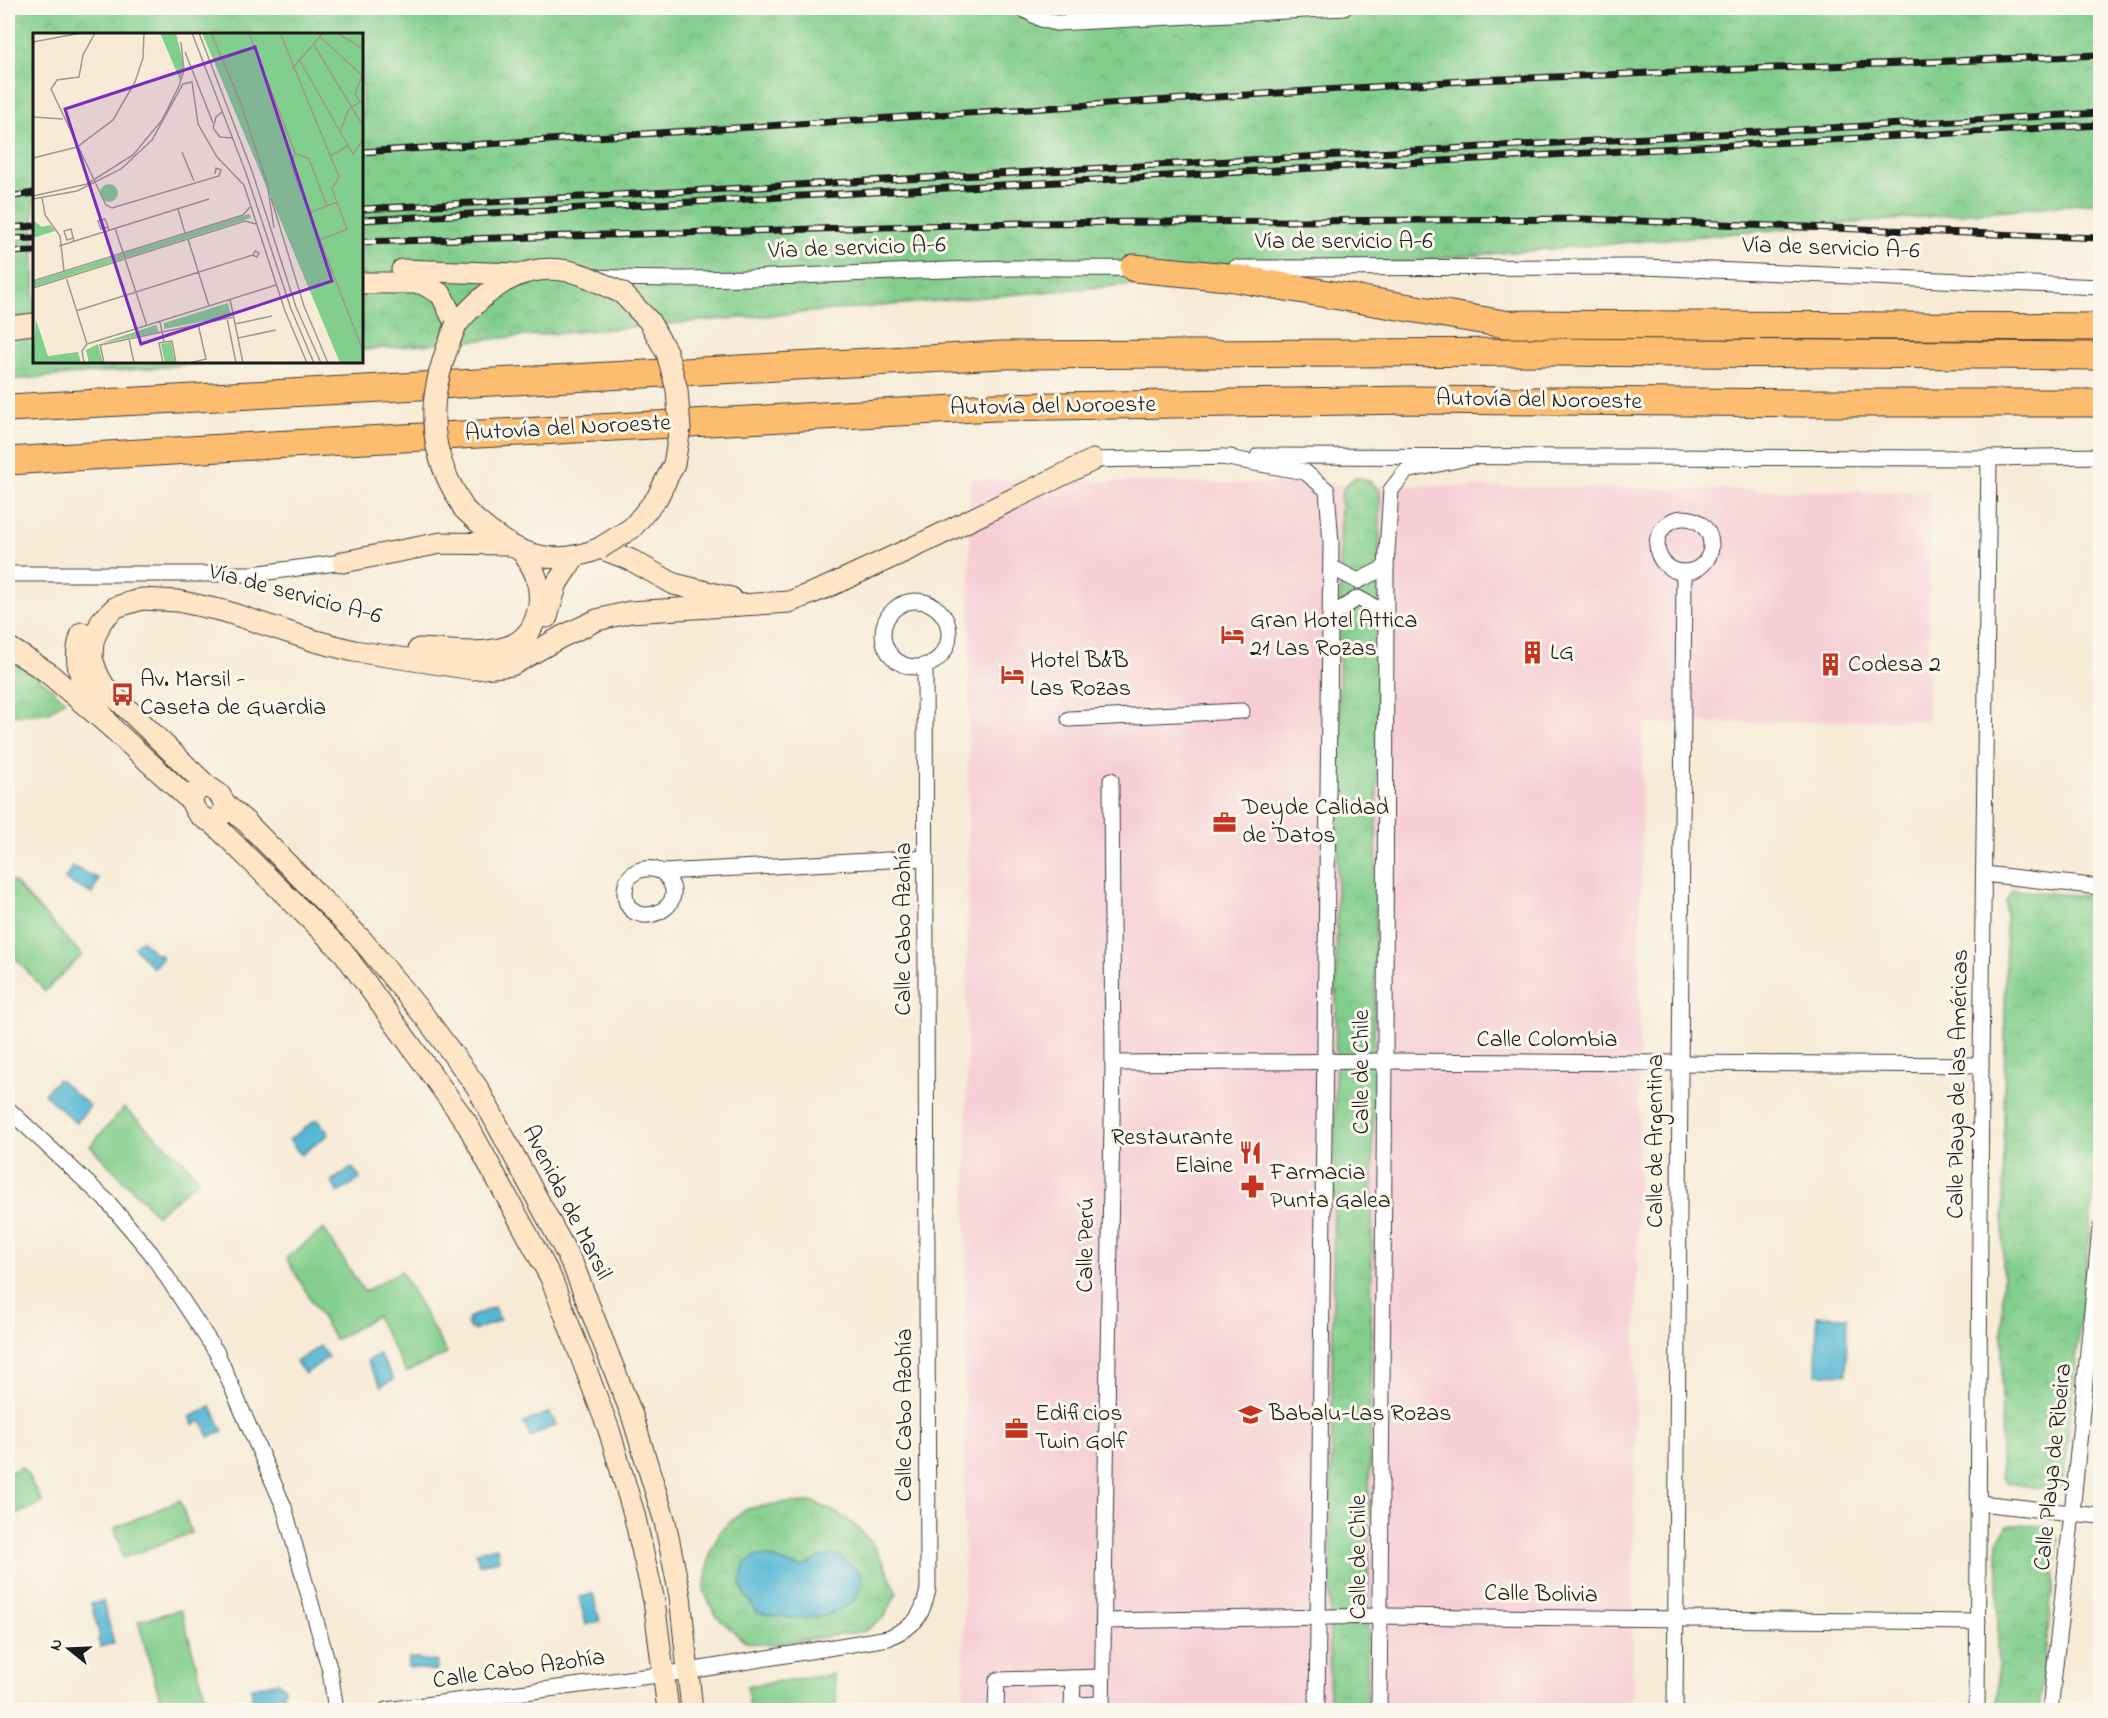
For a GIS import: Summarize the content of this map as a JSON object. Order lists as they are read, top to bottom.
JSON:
{
  "streets": {
    "highway": ["Autovía del Noroeste"],
    "street": [
      "Vía de servicio A-6",
      "Calle Cabo Azohía",
      "Calle Colombia",
      "Calle de Chile",
      "Calle Playa de las Américas",
      "Calle de Argentina",
      "Avenida de Marsil",
      "Calle Perú",
      "Calle Playa de Ribeira",
      "Calle Bolivia"
    ]
  },
  "crossings": [
    ["Vía de servicio A-6", "Calle de Chile"],
    ["Vía de servicio A-6", "Calle Playa de las Américas"],
    ["Vía de servicio A-6", "Avenida de Marsil"],
    ["Calle Cabo Azohía", "Avenida de Marsil"],
    ["Calle Colombia", "Calle de Chile"],
    ["Calle Colombia", "Calle Playa de las Américas"],
    ["Calle Colombia", "Calle de Argentina"],
    ["Calle Colombia", "Calle Perú"],
    ["Calle de Chile", "Calle Bolivia"],
    ["Calle Playa de las Américas", "Calle Bolivia"],
    ["Calle de Argentina", "Calle Bolivia"],
    ["Calle Perú", "Calle Bolivia"]
  ],
  "places": {
    "hotel": ["Gran Hotel Attica 21 Las Rozas", "Hotel B&B Las Rozas"],
    "building": ["LG", "Codesa 2"],
    "bus stop": ["Av. Marsil - Caseta de Guardia"],
    "office": ["Deyde Calidad de Datos", "Edificios Twin Golf"],
    "restaurant": ["Restaurante Elaine"],
    "pharmacy": ["Farmacia Punta Galea"],
    "school or university": ["Babalu-Las Rozas"]
  },
  "north": "left"
}
